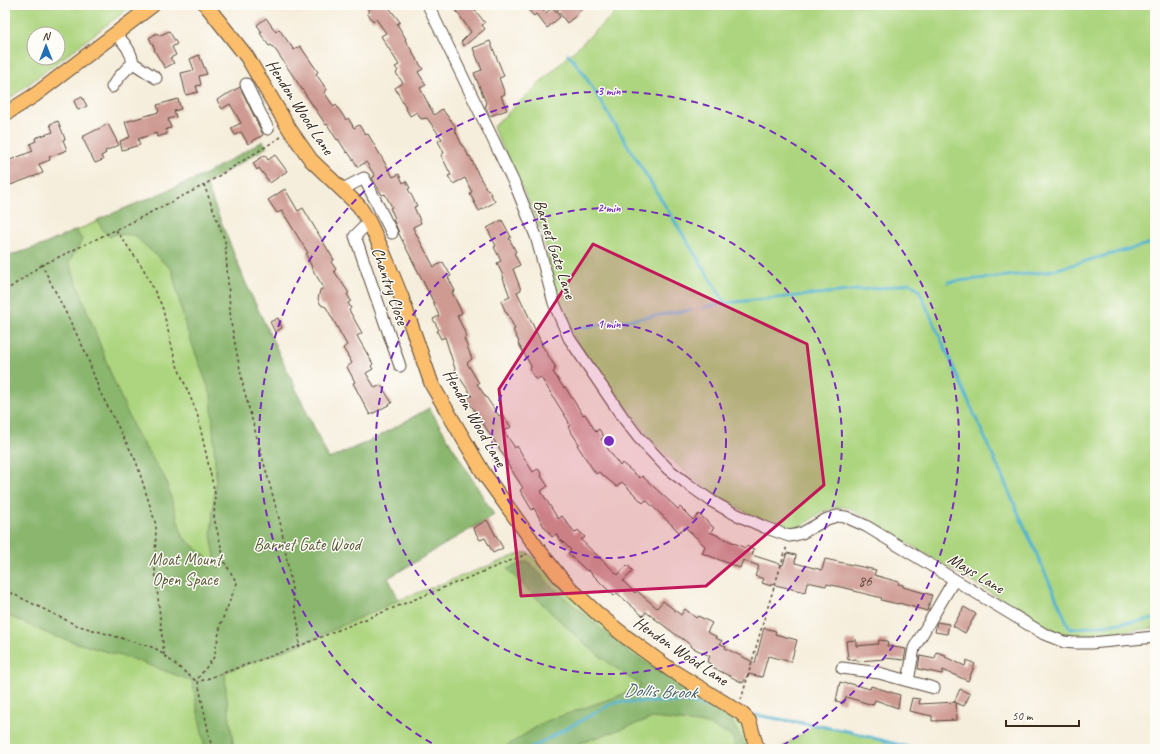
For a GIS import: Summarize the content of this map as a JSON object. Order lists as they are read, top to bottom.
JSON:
{
  "streets": {
    "main road": ["Hendon Wood Lane"],
    "street": ["Barnet Gate Lane", "Chantry Close", "Mays Lane"]
  },
  "crossings": [
    ["Hendon Wood Lane", "Chantry Close"],
    ["Barnet Gate Lane", "Mays Lane"]
  ],
  "water": ["Dollis Brook"],
  "parks": ["Barnet Gate Wood", "Moat Mount Open Space"],
  "house_numbers": ["86"],
  "scale_bar": "50 m",
  "north": "top",
  "rings": ["3 min", "2 min", "1 min"]
}
